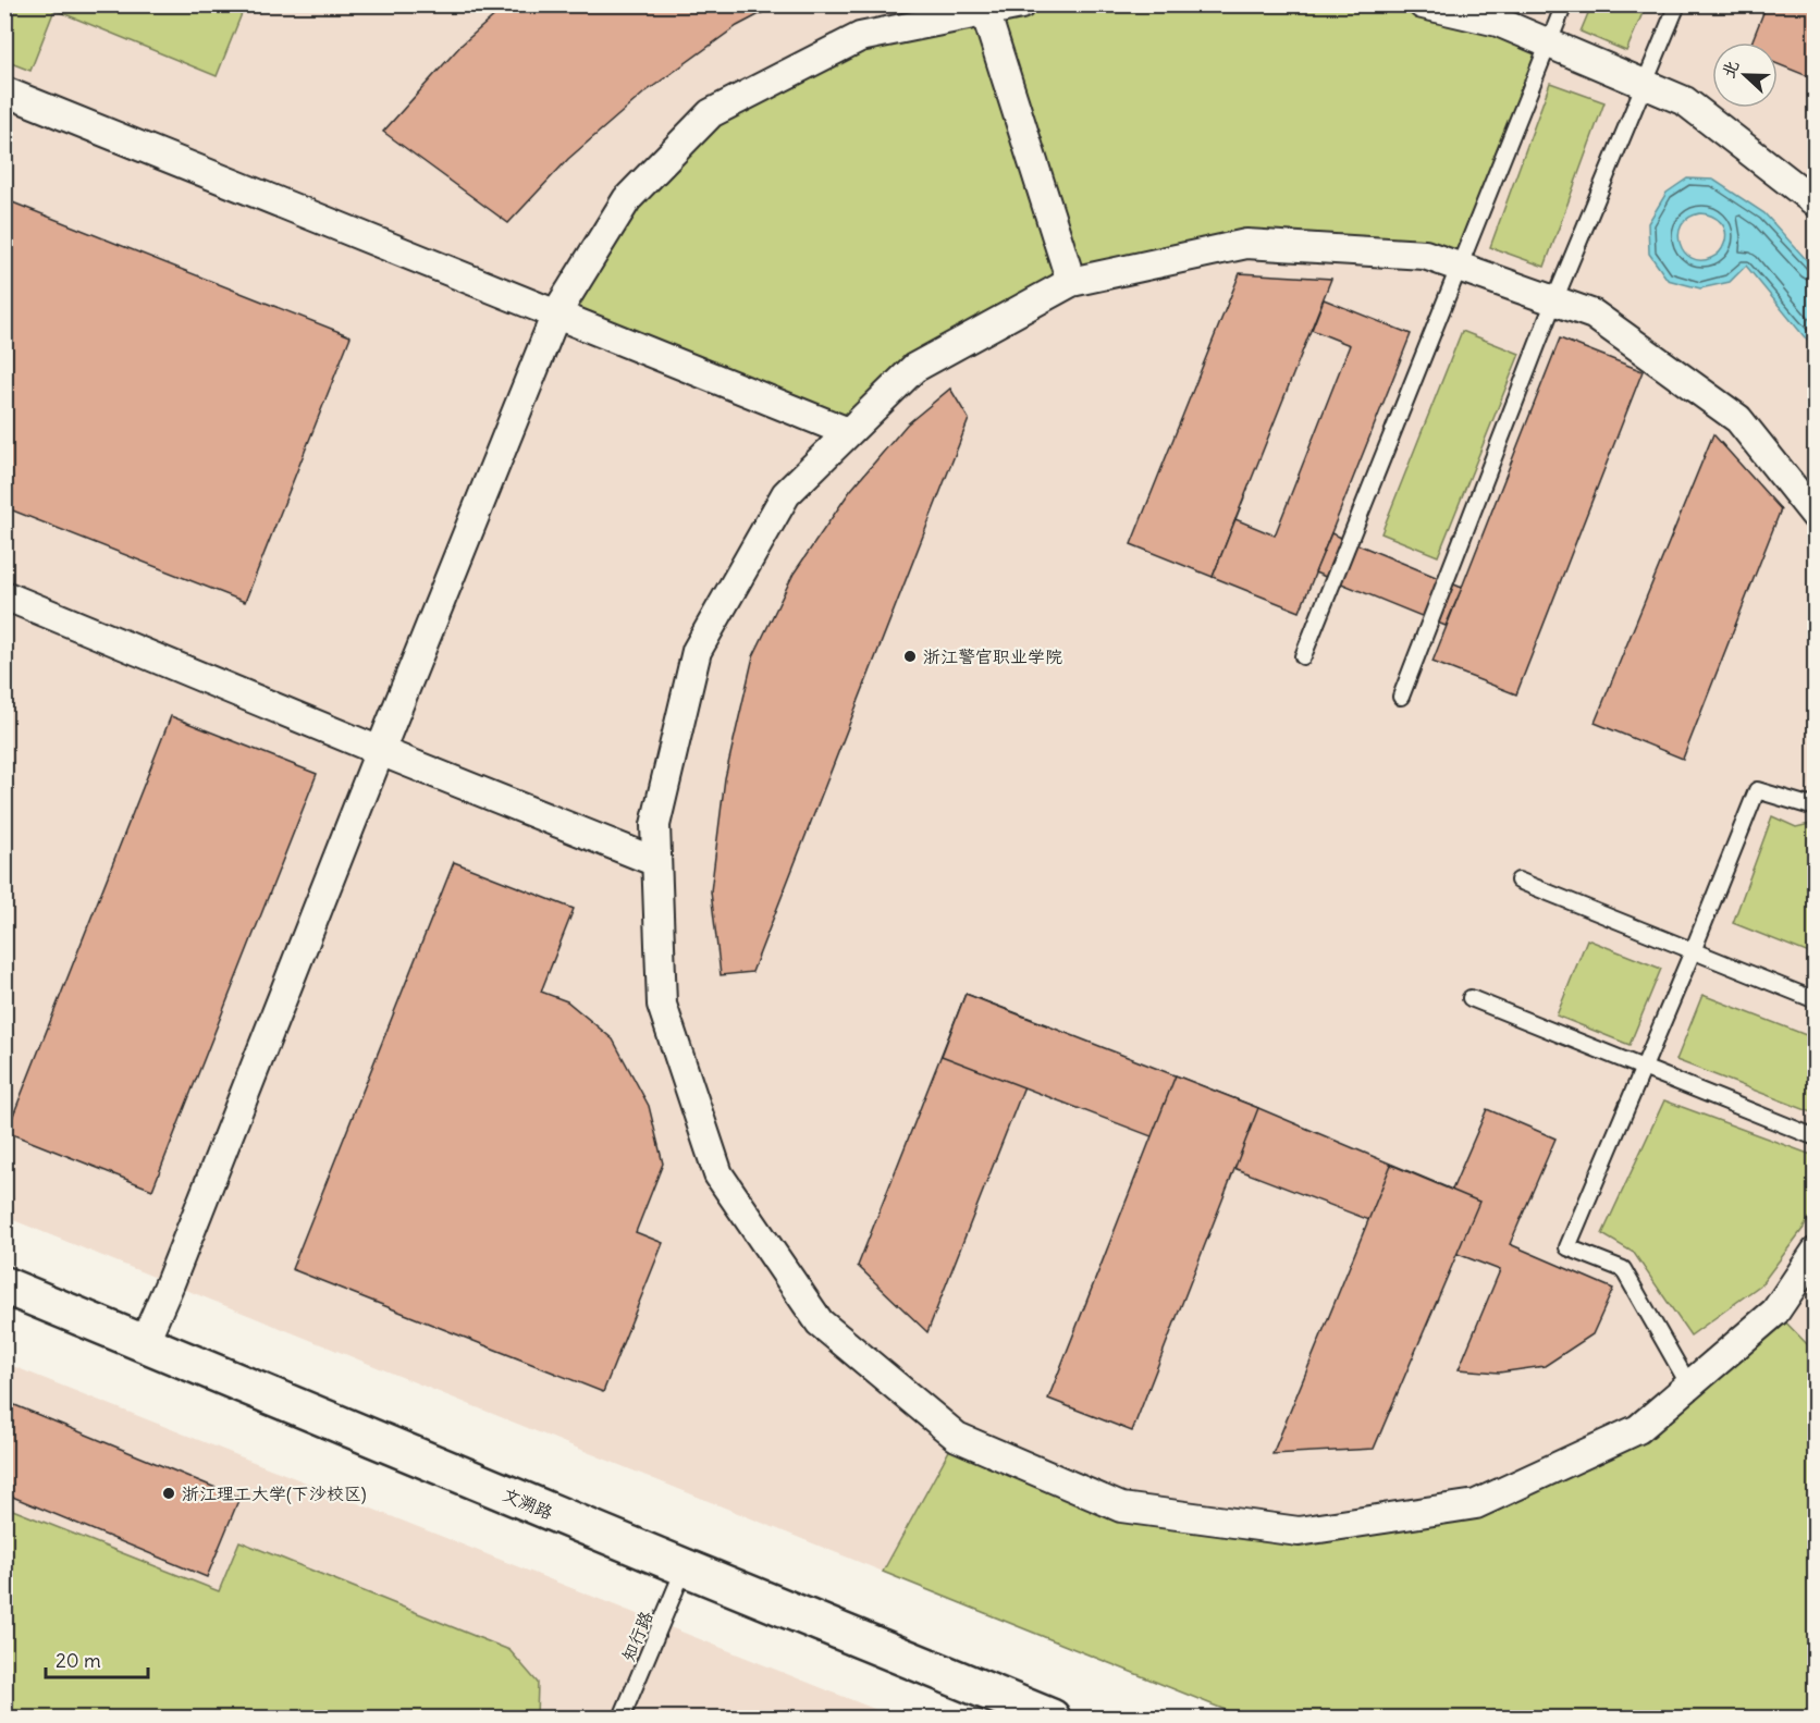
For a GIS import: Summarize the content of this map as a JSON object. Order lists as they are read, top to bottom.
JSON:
{
  "streets": {
    "street": ["文溯路"],
    "lane": ["知行路"]
  },
  "crossings": [
    ["文溯路", "知行路"]
  ],
  "places": ["浙江警官职业学院", "浙江理工大学(下沙校区)"],
  "scale_bar": "20 m",
  "north": "left"
}
